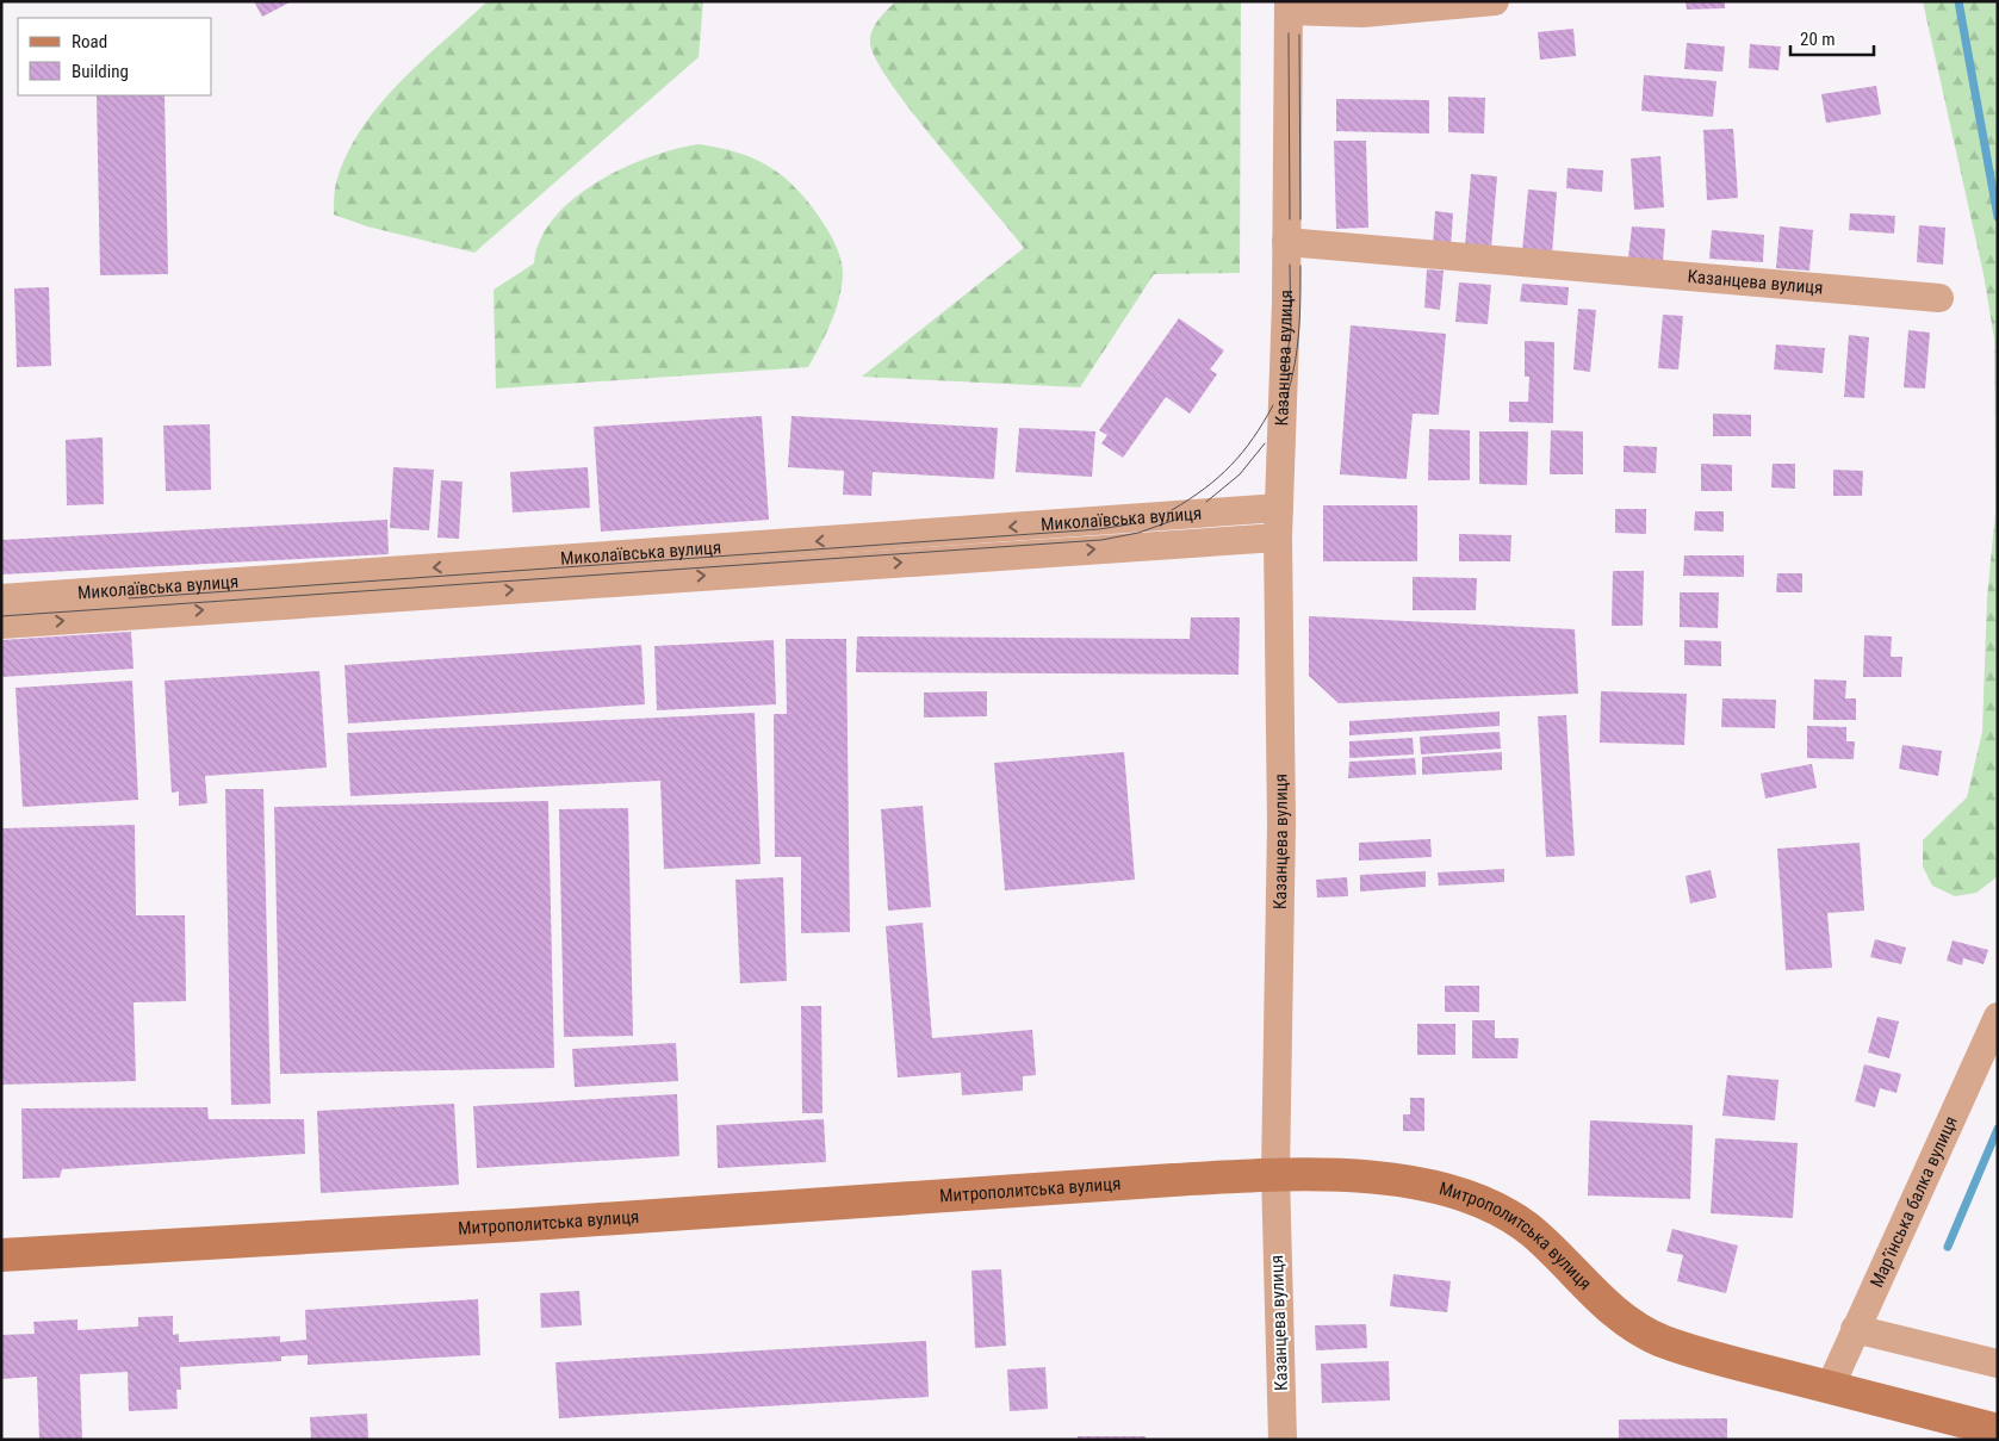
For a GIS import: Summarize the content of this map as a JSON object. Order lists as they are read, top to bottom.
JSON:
{
  "streets": {
    "main road": ["Митрополитська вулиця"],
    "street": ["Казанцева вулиця", "Миколаївська вулиця", "Мар’їнська балка вулиця"]
  },
  "crossings": [
    ["Казанцева вулиця", "Миколаївська вулиця"],
    ["Казанцева вулиця", "Митрополитська вулиця"],
    ["Митрополитська вулиця", "Мар’їнська балка вулиця"]
  ],
  "legend": ["Road", "Building"],
  "scale_bar": "20 m"
}
